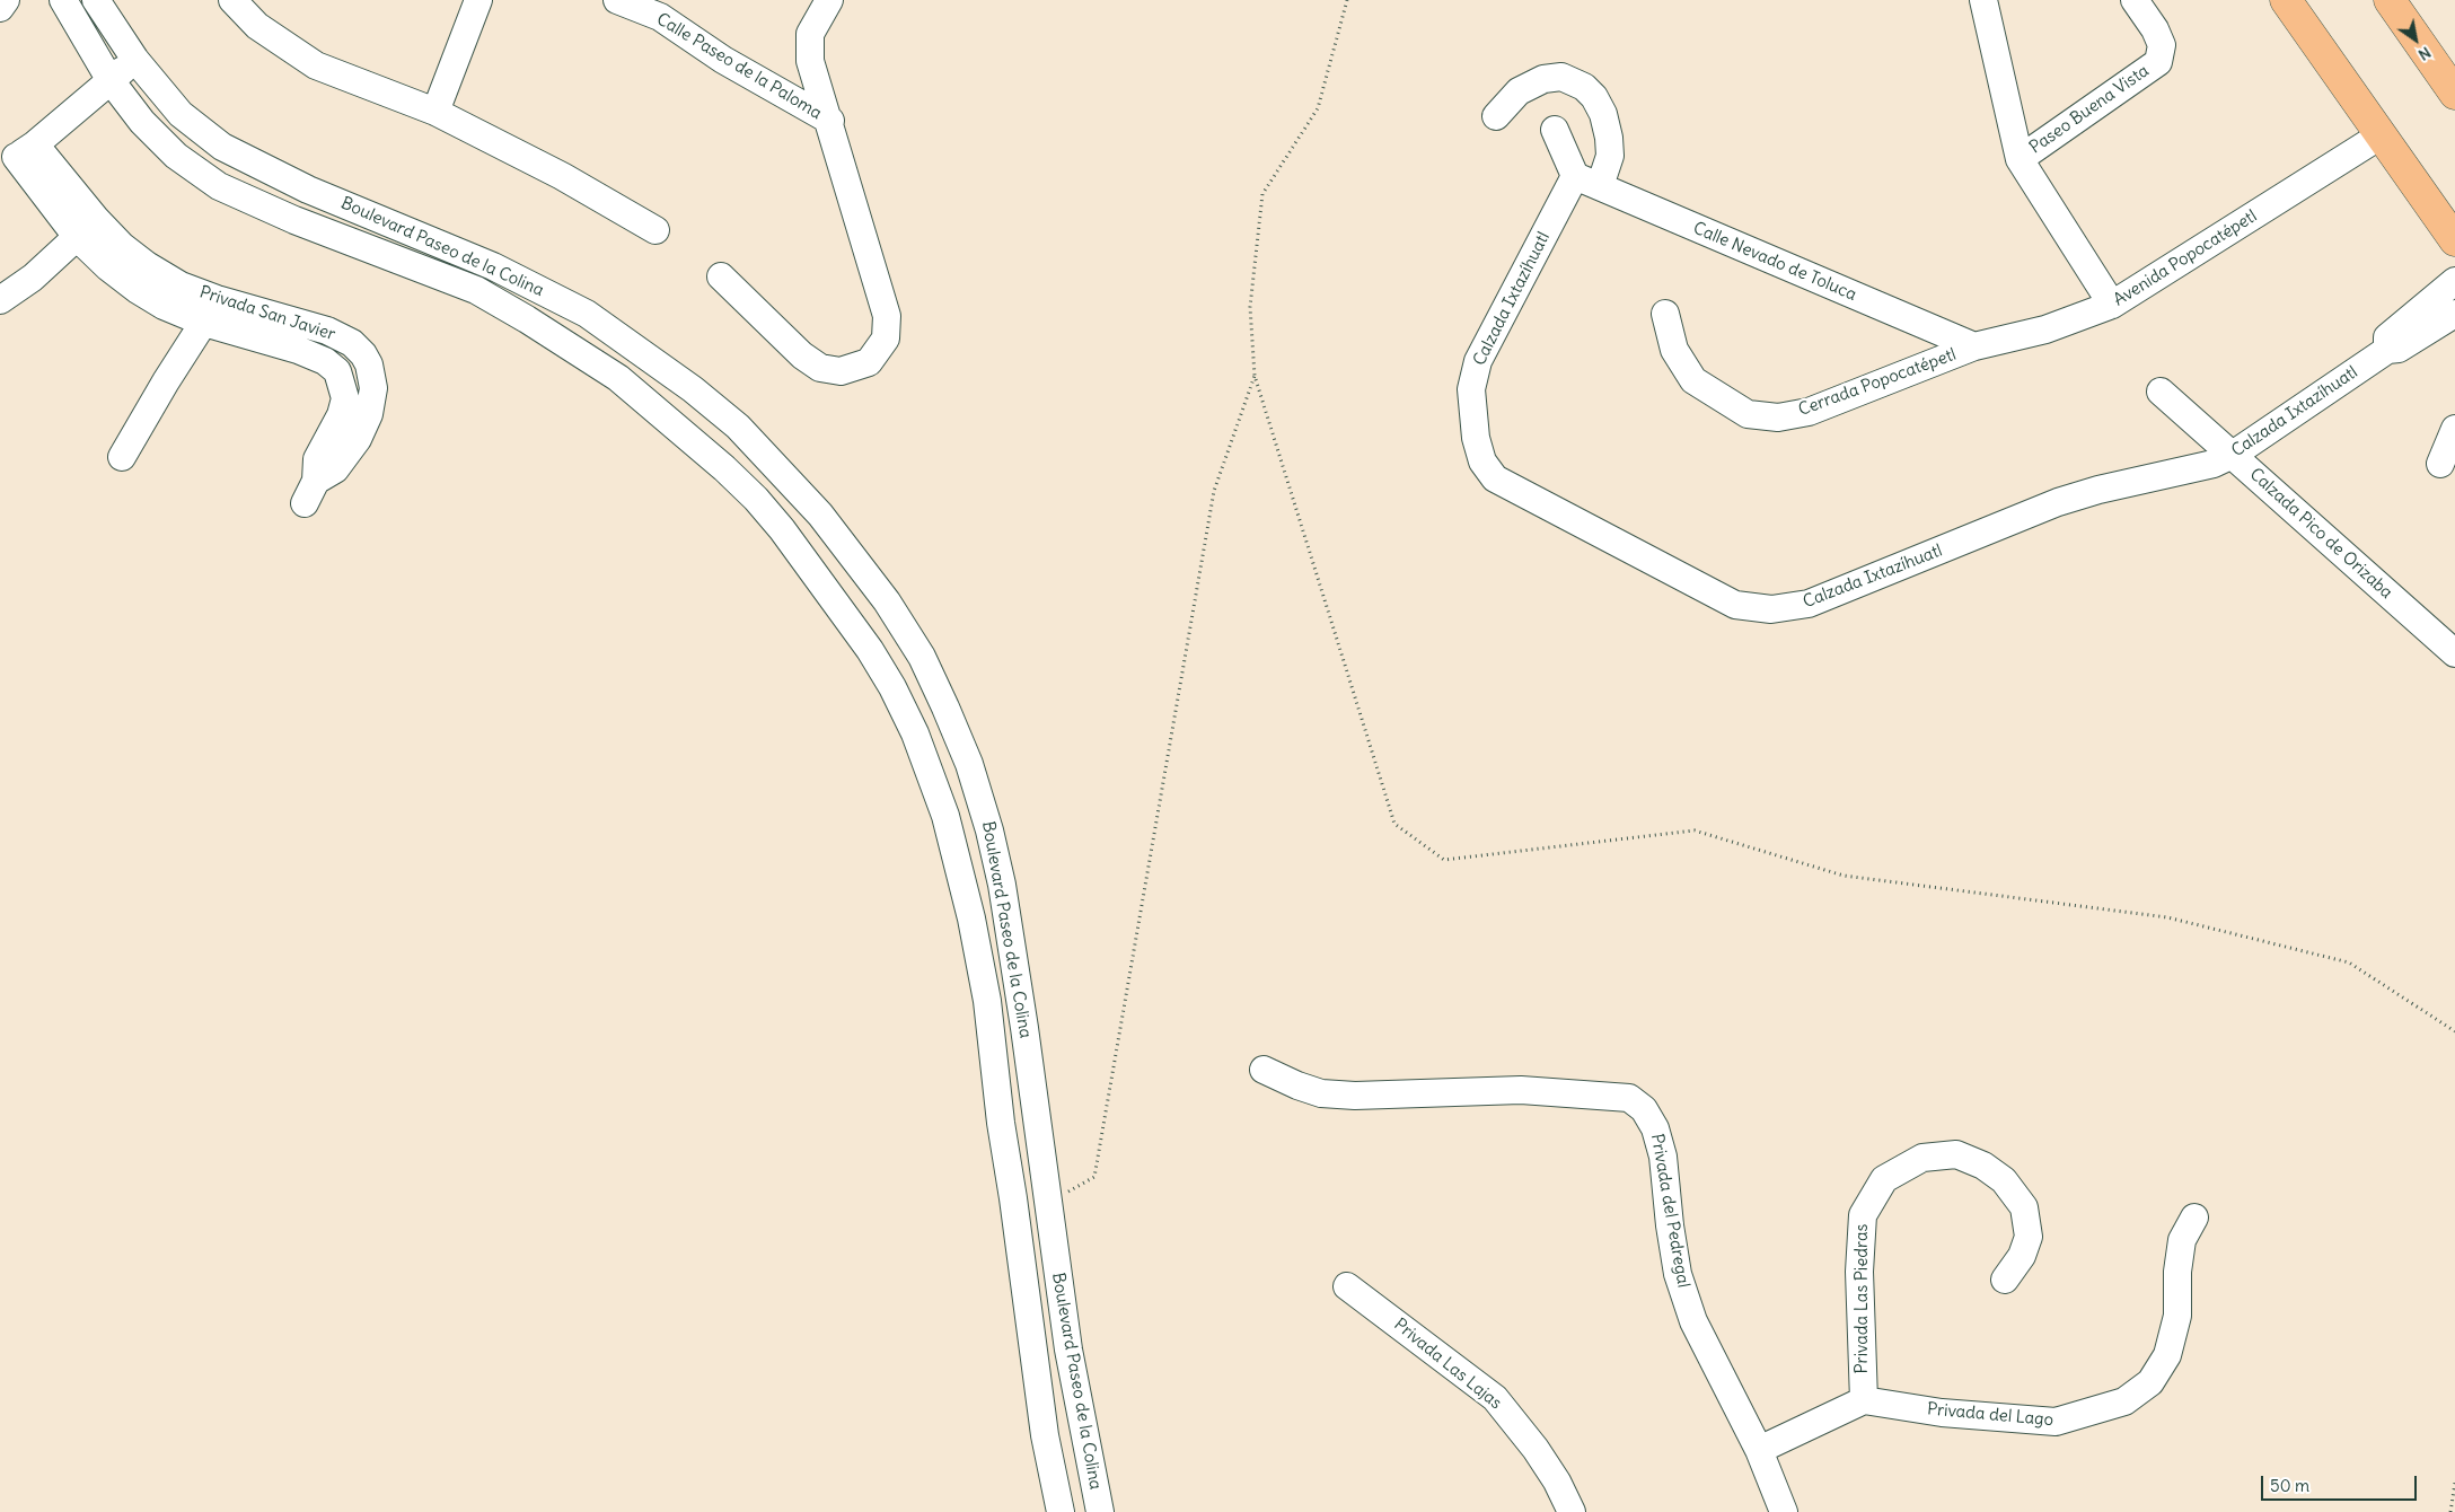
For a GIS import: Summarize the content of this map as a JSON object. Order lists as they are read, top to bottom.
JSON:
{
  "streets": {
    "street": [
      "Calle Paseo de la Paloma",
      "Paseo Buena Vista",
      "Boulevard Paseo de la Colina",
      "Avenida Popocatépetl",
      "Calle Nevado de Toluca",
      "Calzada Ixtazíhuatl",
      "Privada San Javier",
      "Cerrada Popocatépetl",
      "Calzada Pico de Orizaba",
      "Privada del Pedregal",
      "Privada Las Piedras",
      "Privada Las Lajas",
      "Privada del Lago"
    ]
  },
  "crossings": [
    ["Avenida Popocatépetl", "Calle Nevado de Toluca"],
    ["Avenida Popocatépetl", "Cerrada Popocatépetl"],
    ["Calle Nevado de Toluca", "Calzada Ixtazíhuatl"],
    ["Calle Nevado de Toluca", "Cerrada Popocatépetl"],
    ["Calzada Ixtazíhuatl", "Calzada Pico de Orizaba"],
    ["Privada Las Piedras", "Privada del Lago"]
  ],
  "scale_bar": "50 m",
  "north": "bottom right"
}
